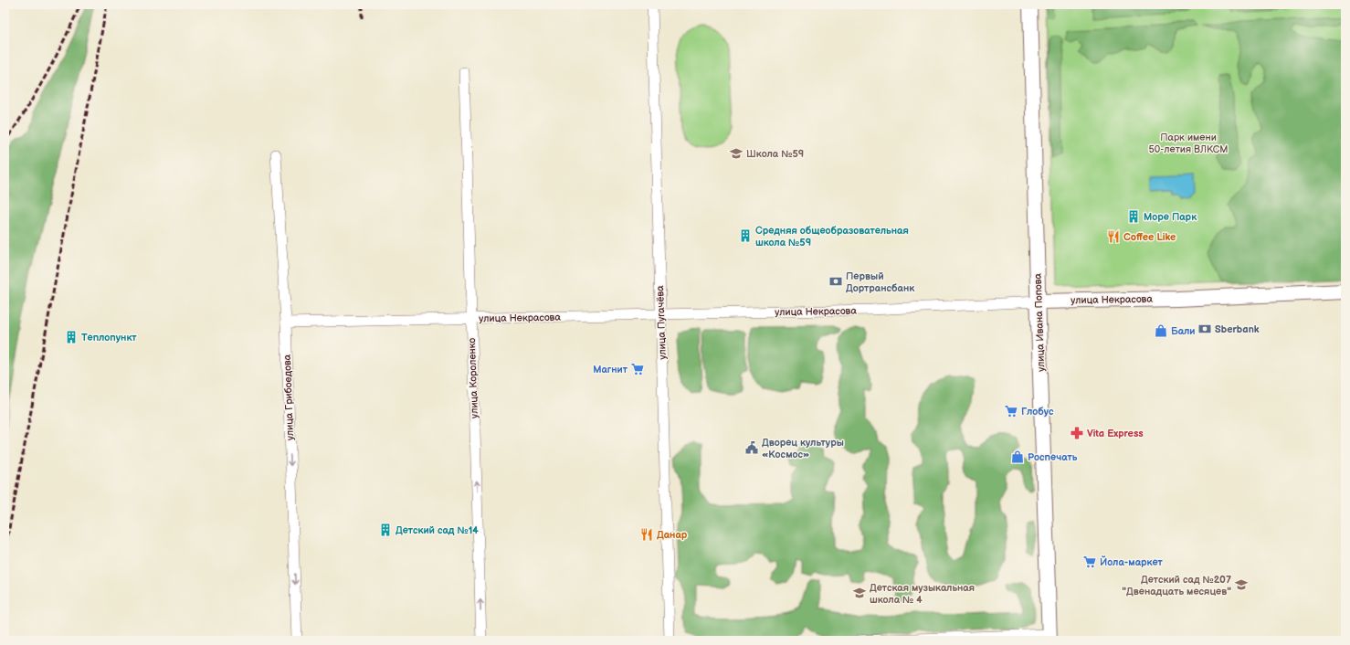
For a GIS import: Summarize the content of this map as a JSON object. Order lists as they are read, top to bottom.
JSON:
{
  "streets": {
    "main road": ["улица Некрасова", "улица Ивана Попова"],
    "street": ["улица Пугачёва", "улица Короленко", "улица Грибоедова"]
  },
  "crossings": [
    ["улица Некрасова", "улица Пугачёва"],
    ["улица Некрасова", "улица Ивана Попова"],
    ["улица Некрасова", "улица Короленко"],
    ["улица Некрасова", "улица Грибоедова"]
  ],
  "one_way": ["улица Короленко", "улица Грибоедова"],
  "parks": ["Парк имени 50-летия ВЛКСМ"],
  "places": {
    "school or university": ["Школа №59", "Детский сад №207 \"Двенадцать месяцев\"", "Детская музыкальная школа № 4"],
    "building": [
      "Море Парк",
      "Средняя общеобразовательная школа №59",
      "Теплопункт",
      "Детский сад №14"
    ],
    "restaurant": ["Coffee Like", "Данар"],
    "bank": ["Первый Дортрансбанк", "Sberbank"],
    "shop": ["Бали", "Роспечать"],
    "supermarket": ["Магнит", "Глобус", "Йола-маркет"],
    "pharmacy": ["Vita Express"],
    "public building": ["Дворец культуры «Космос»"]
  }
}
